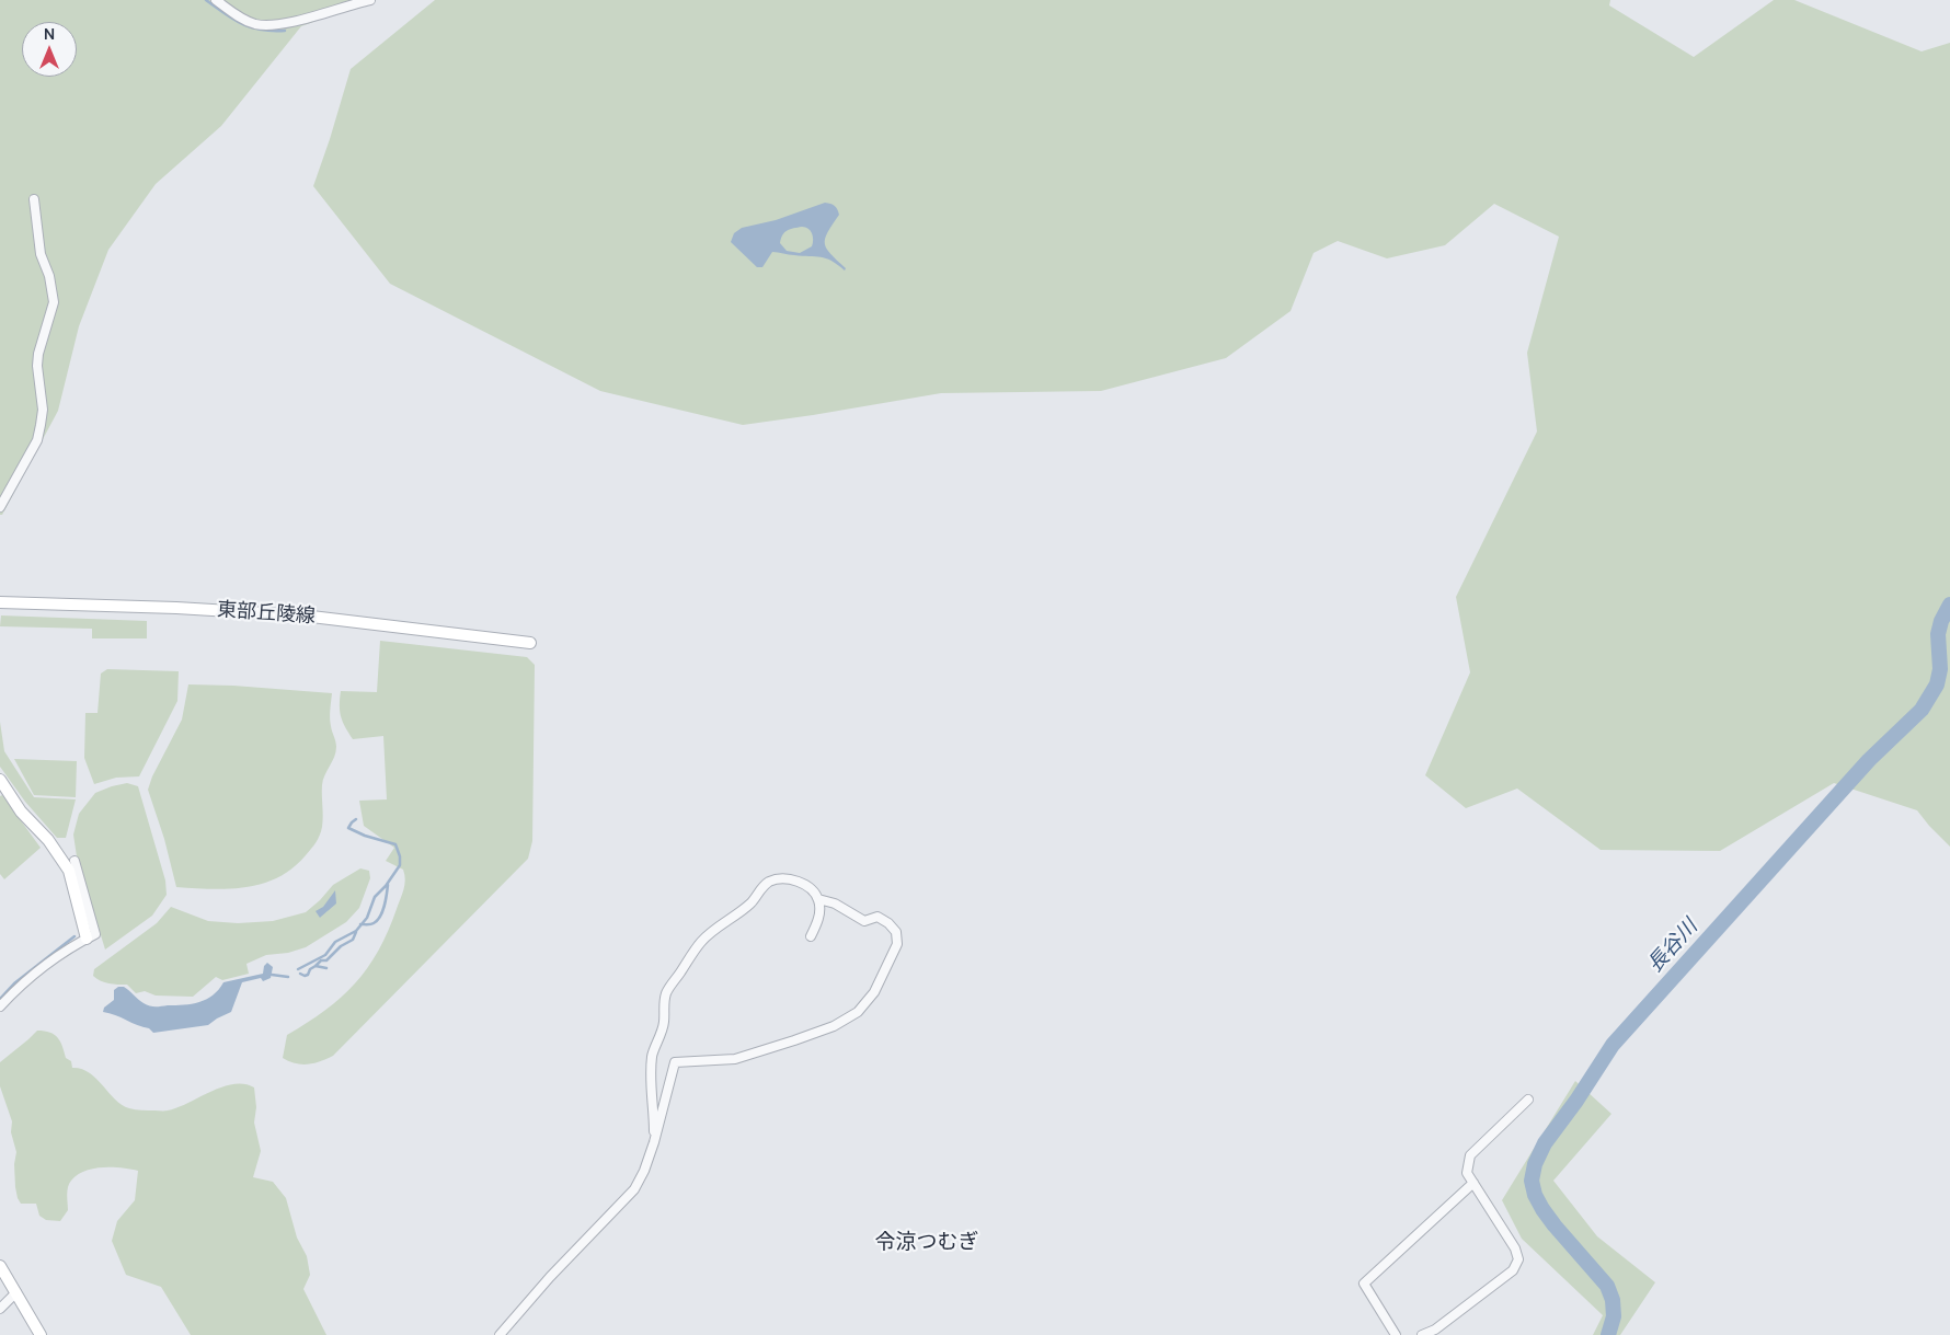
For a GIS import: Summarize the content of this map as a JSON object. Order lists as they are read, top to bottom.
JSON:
{
  "streets": {
    "street": ["東部丘陵線"]
  },
  "districts": ["令涼つむぎ"],
  "water": ["長谷川"],
  "north": "top"
}
